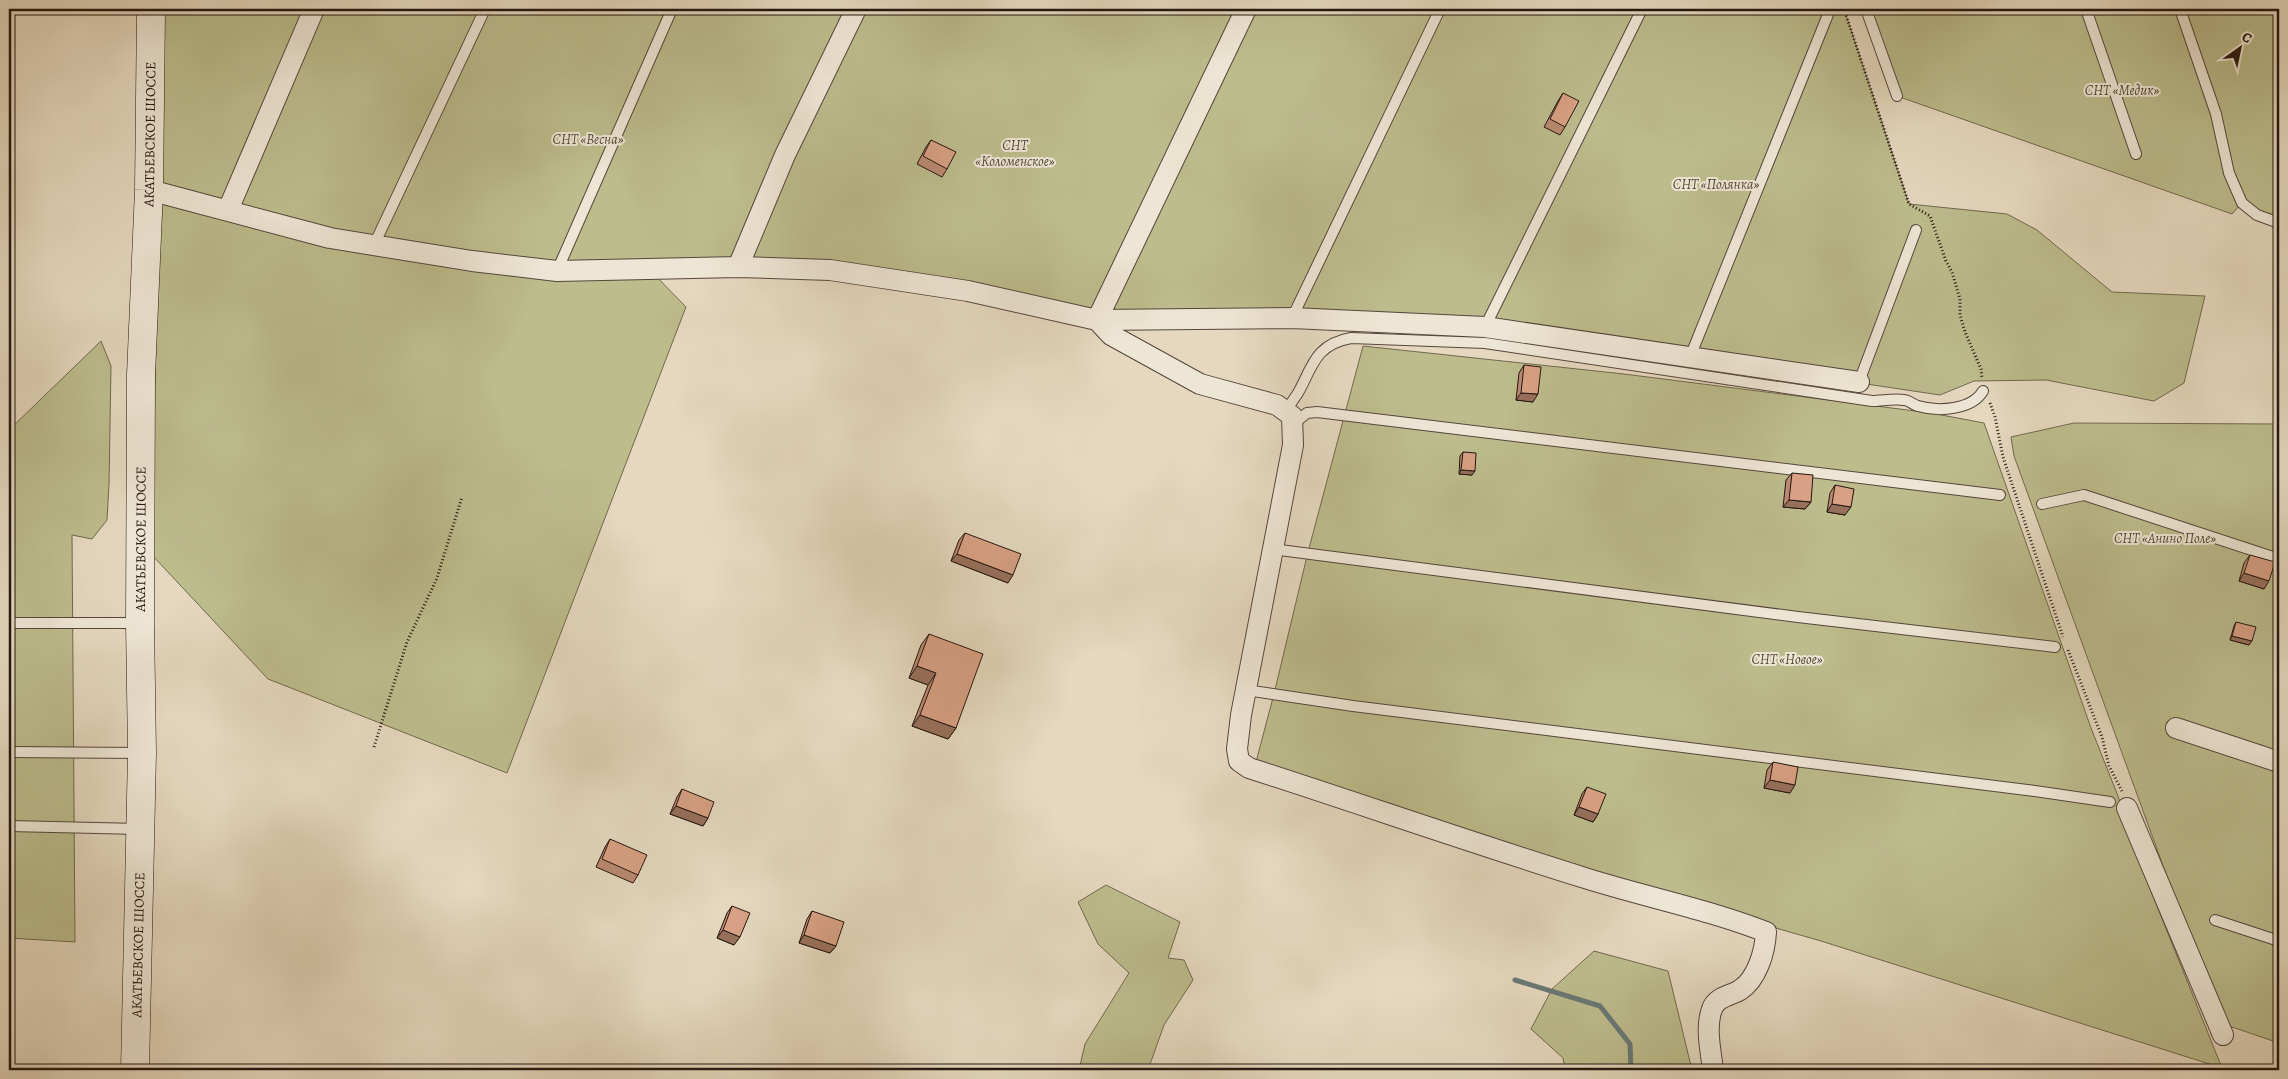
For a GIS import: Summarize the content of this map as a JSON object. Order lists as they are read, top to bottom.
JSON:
{
  "streets": {
    "main road": ["АКАТЬЕВСКОЕ ШОССЕ"]
  },
  "parks": [
    "СНТ «Медик»",
    "СНТ «Весна»",
    "СНТ «Коломенское»",
    "СНТ «Полянка»",
    "СНТ «Анино Поле»",
    "СНТ «Новое»"
  ],
  "north": "top right"
}
